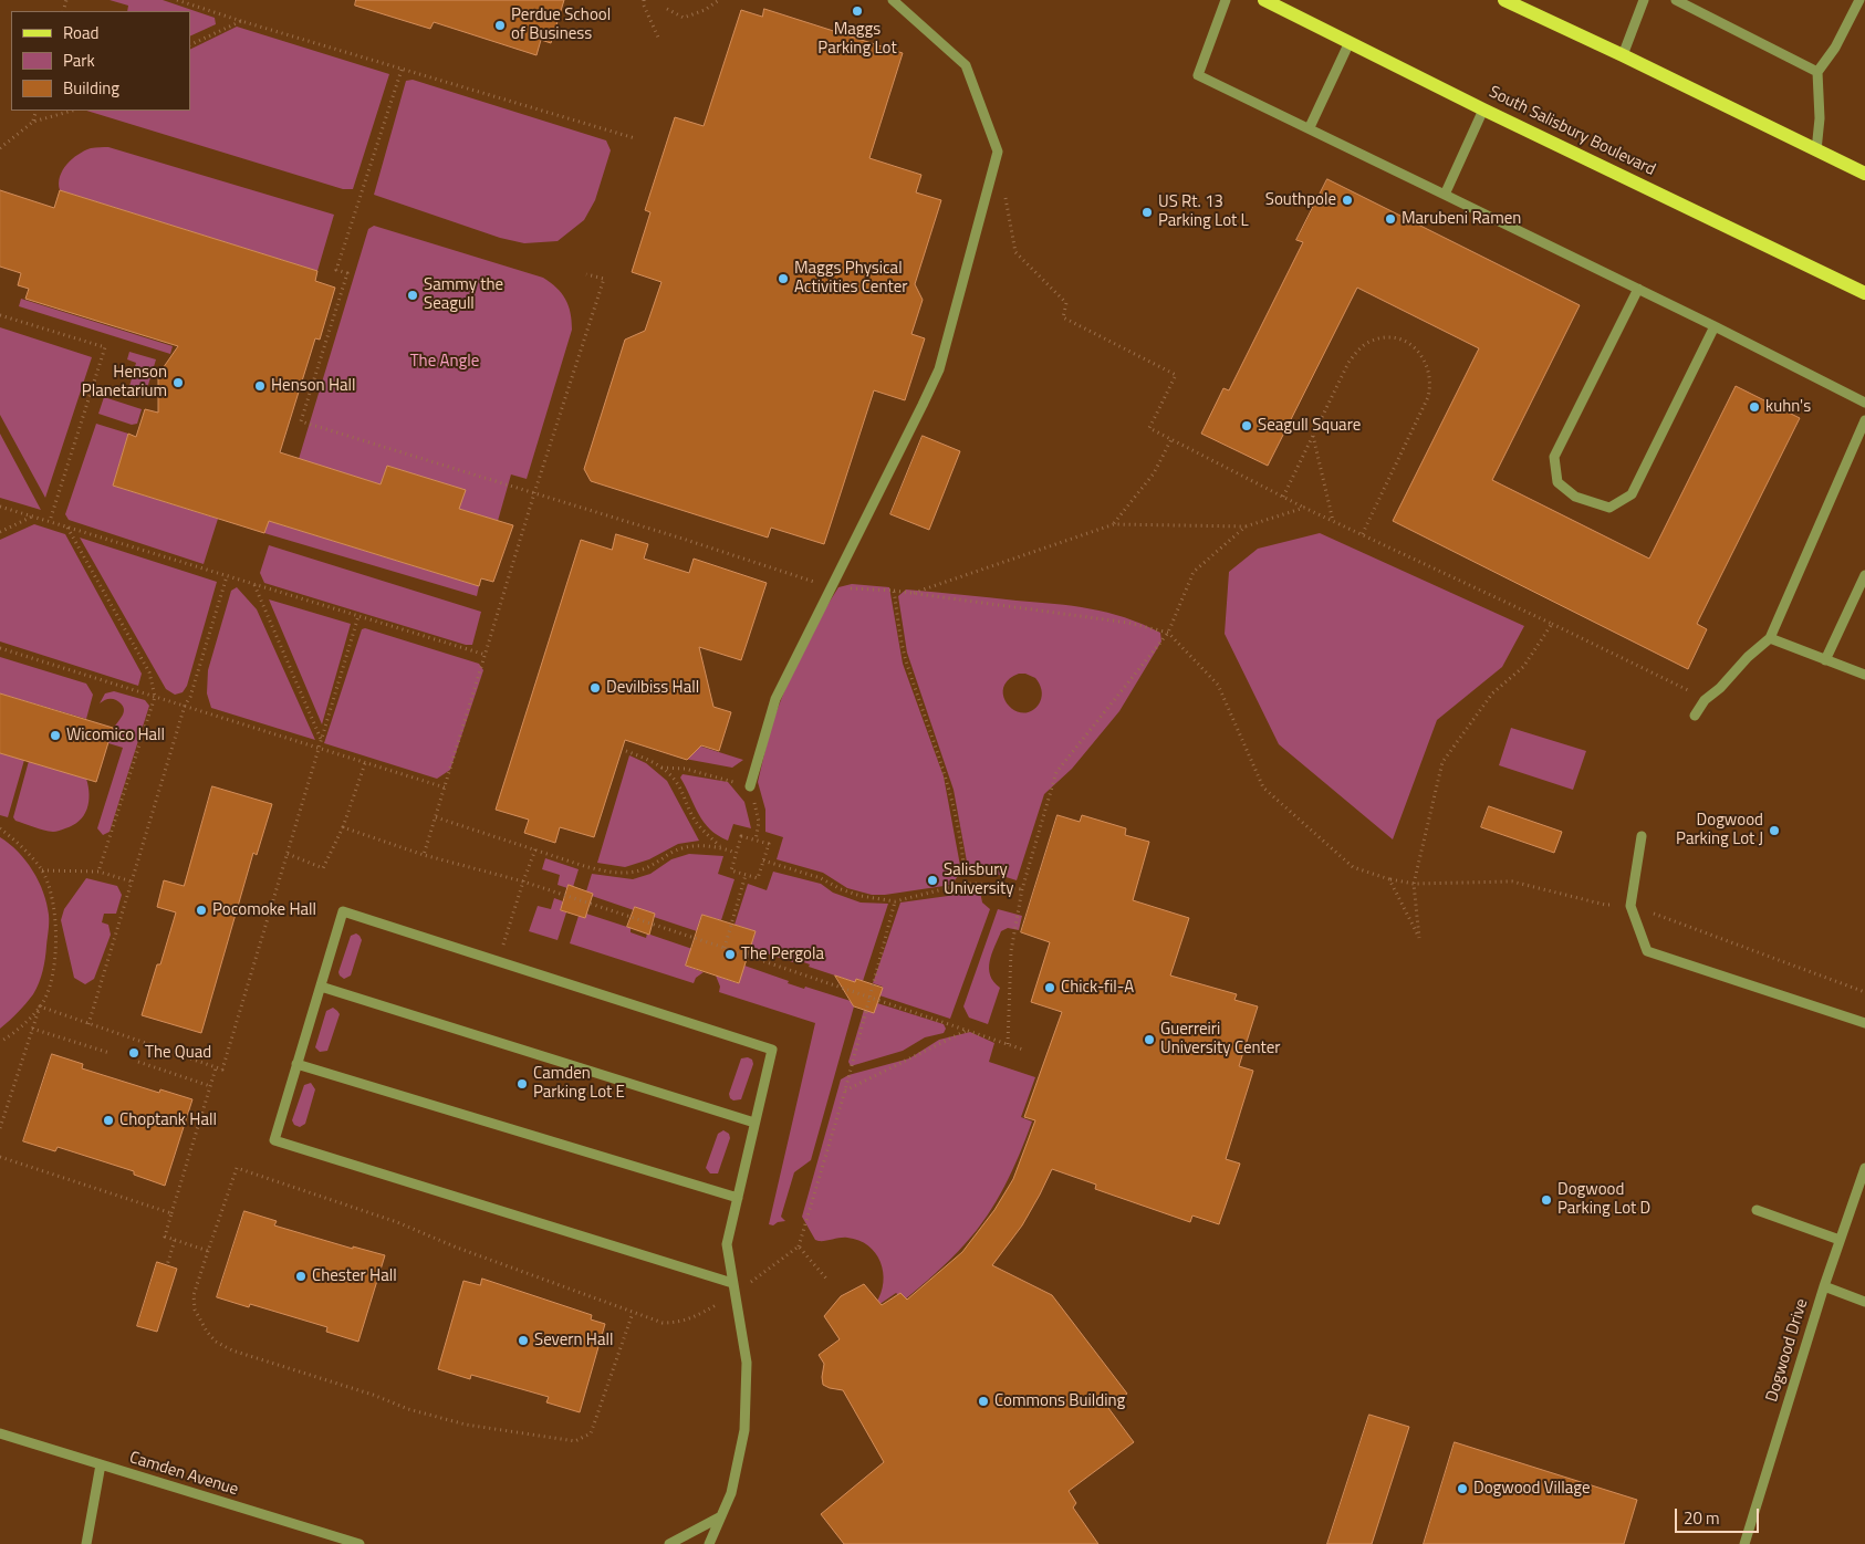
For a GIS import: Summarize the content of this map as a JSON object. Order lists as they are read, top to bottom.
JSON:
{
  "streets": {
    "main road": ["South Salisbury Boulevard"],
    "street": ["Dogwood Drive", "Camden Avenue"]
  },
  "parks": ["The Angle"],
  "places": [
    "Maggs Parking Lot",
    "Perdue School of Business",
    "Southpole",
    "US Rt. 13 Parking Lot L",
    "Marubeni Ramen",
    "Maggs Physical Activities Center",
    "Sammy the Seagull",
    "Henson Planetarium",
    "Henson Hall",
    "kuhn's",
    "Seagull Square",
    "Devilbiss Hall",
    "Wicomico Hall",
    "Dogwood Parking Lot J",
    "Salisbury University",
    "Pocomoke Hall",
    "The Pergola",
    "Chick-fil-A",
    "Guerreiri University Center",
    "The Quad",
    "Camden Parking Lot E",
    "Choptank Hall",
    "Dogwood Parking Lot D",
    "Chester Hall",
    "Severn Hall",
    "Commons Building",
    "Dogwood Village"
  ],
  "legend": ["Road", "Park", "Building"],
  "scale_bar": "20 m"
}
